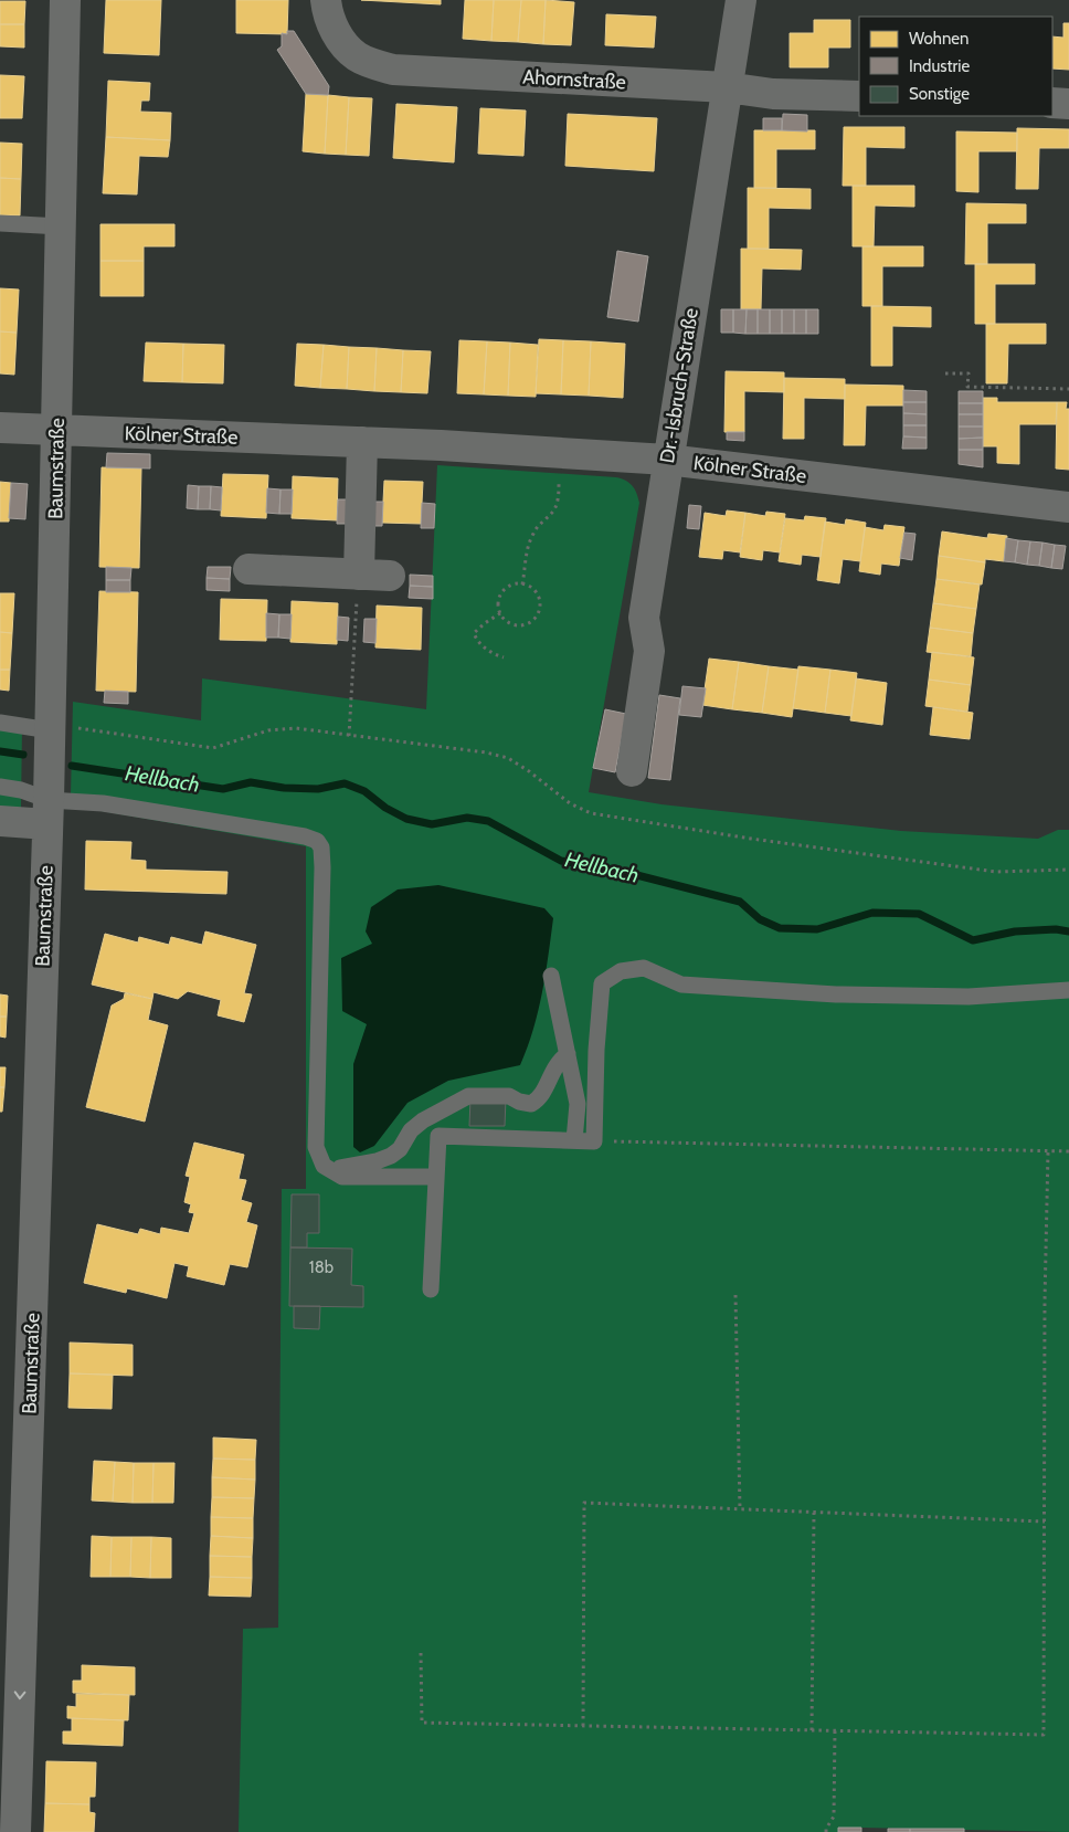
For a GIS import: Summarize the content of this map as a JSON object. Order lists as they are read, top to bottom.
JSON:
{
  "streets": {
    "street": [
      "Ahornstraße",
      "Dr.-Isbruch-Straße",
      "Kölner Straße",
      "Baumstraße"
    ]
  },
  "crossings": [
    ["Ahornstraße", "Dr.-Isbruch-Straße"],
    ["Dr.-Isbruch-Straße", "Kölner Straße"],
    ["Kölner Straße", "Baumstraße"]
  ],
  "water": ["Hellbach"],
  "house_numbers": ["18b"],
  "legend": ["Wohnen", "Industrie", "Sonstige"]
}
